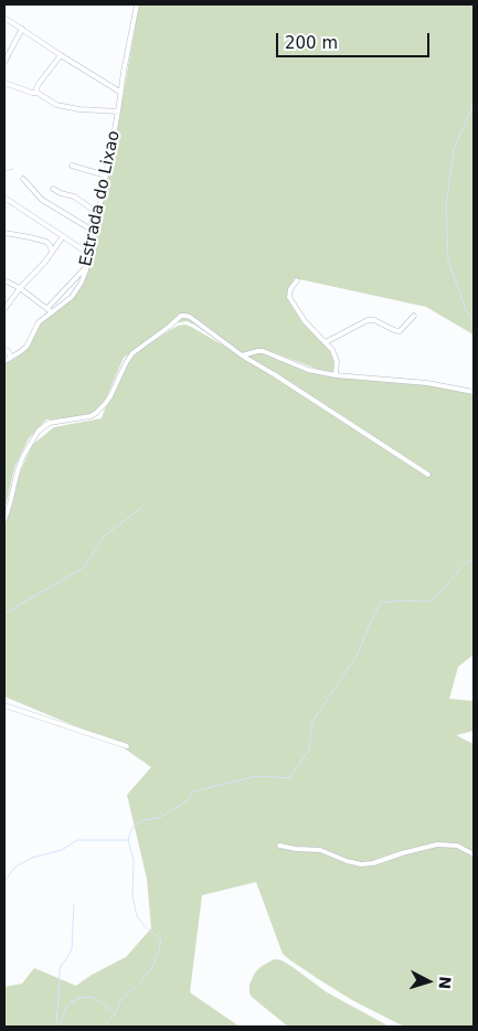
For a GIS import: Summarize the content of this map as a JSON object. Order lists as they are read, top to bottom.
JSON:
{
  "streets": {
    "street": ["Estrada do Lixao"]
  },
  "scale_bar": "200 m",
  "north": "right"
}
